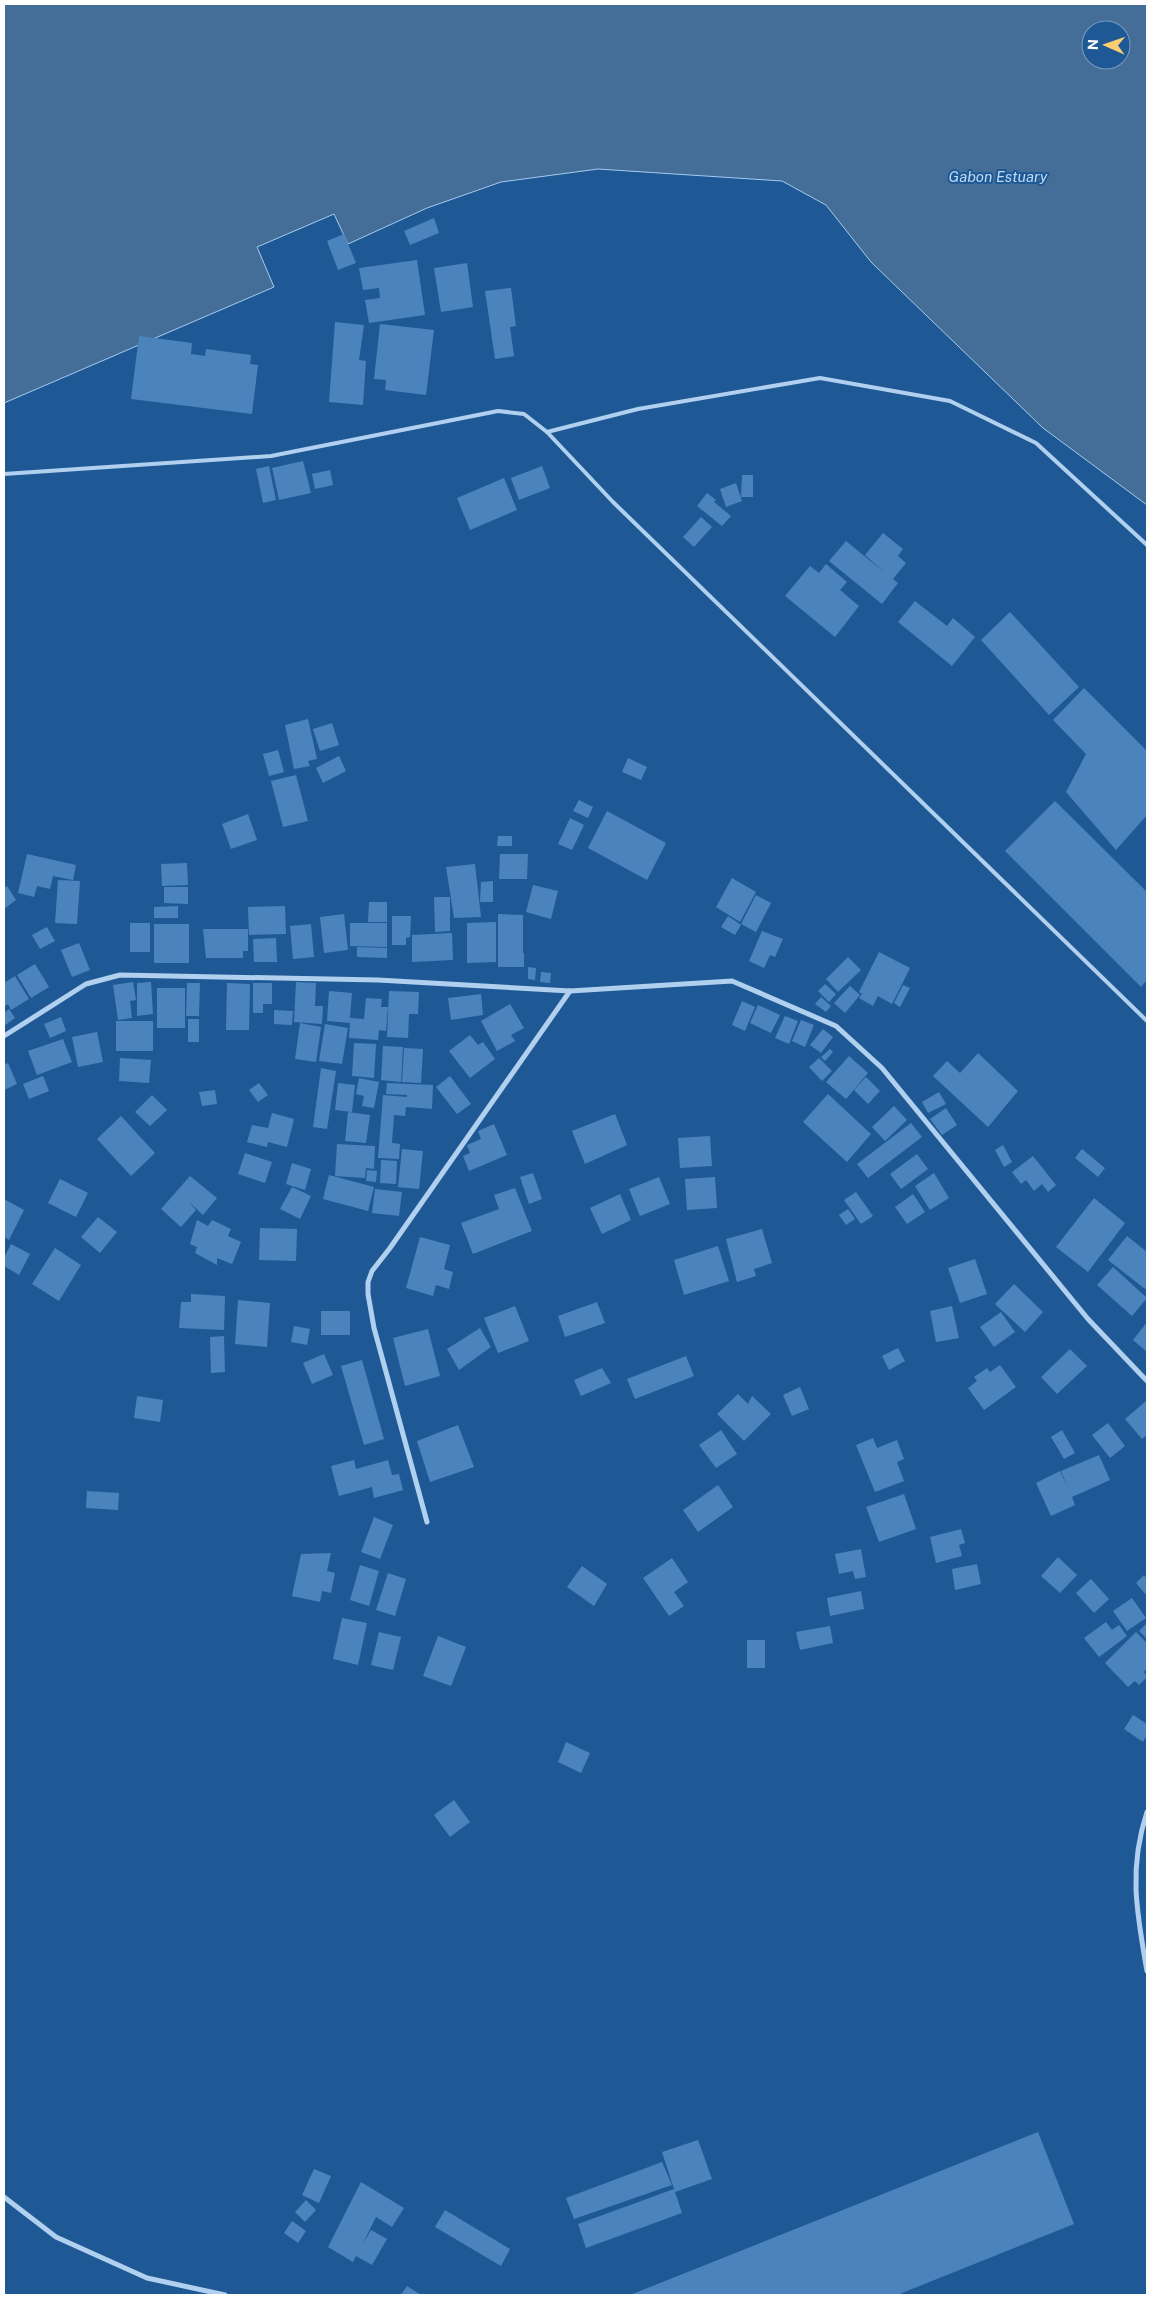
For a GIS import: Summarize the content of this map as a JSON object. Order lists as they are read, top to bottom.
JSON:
{
  "water": ["Gabon Estuary"],
  "north": "left"
}
